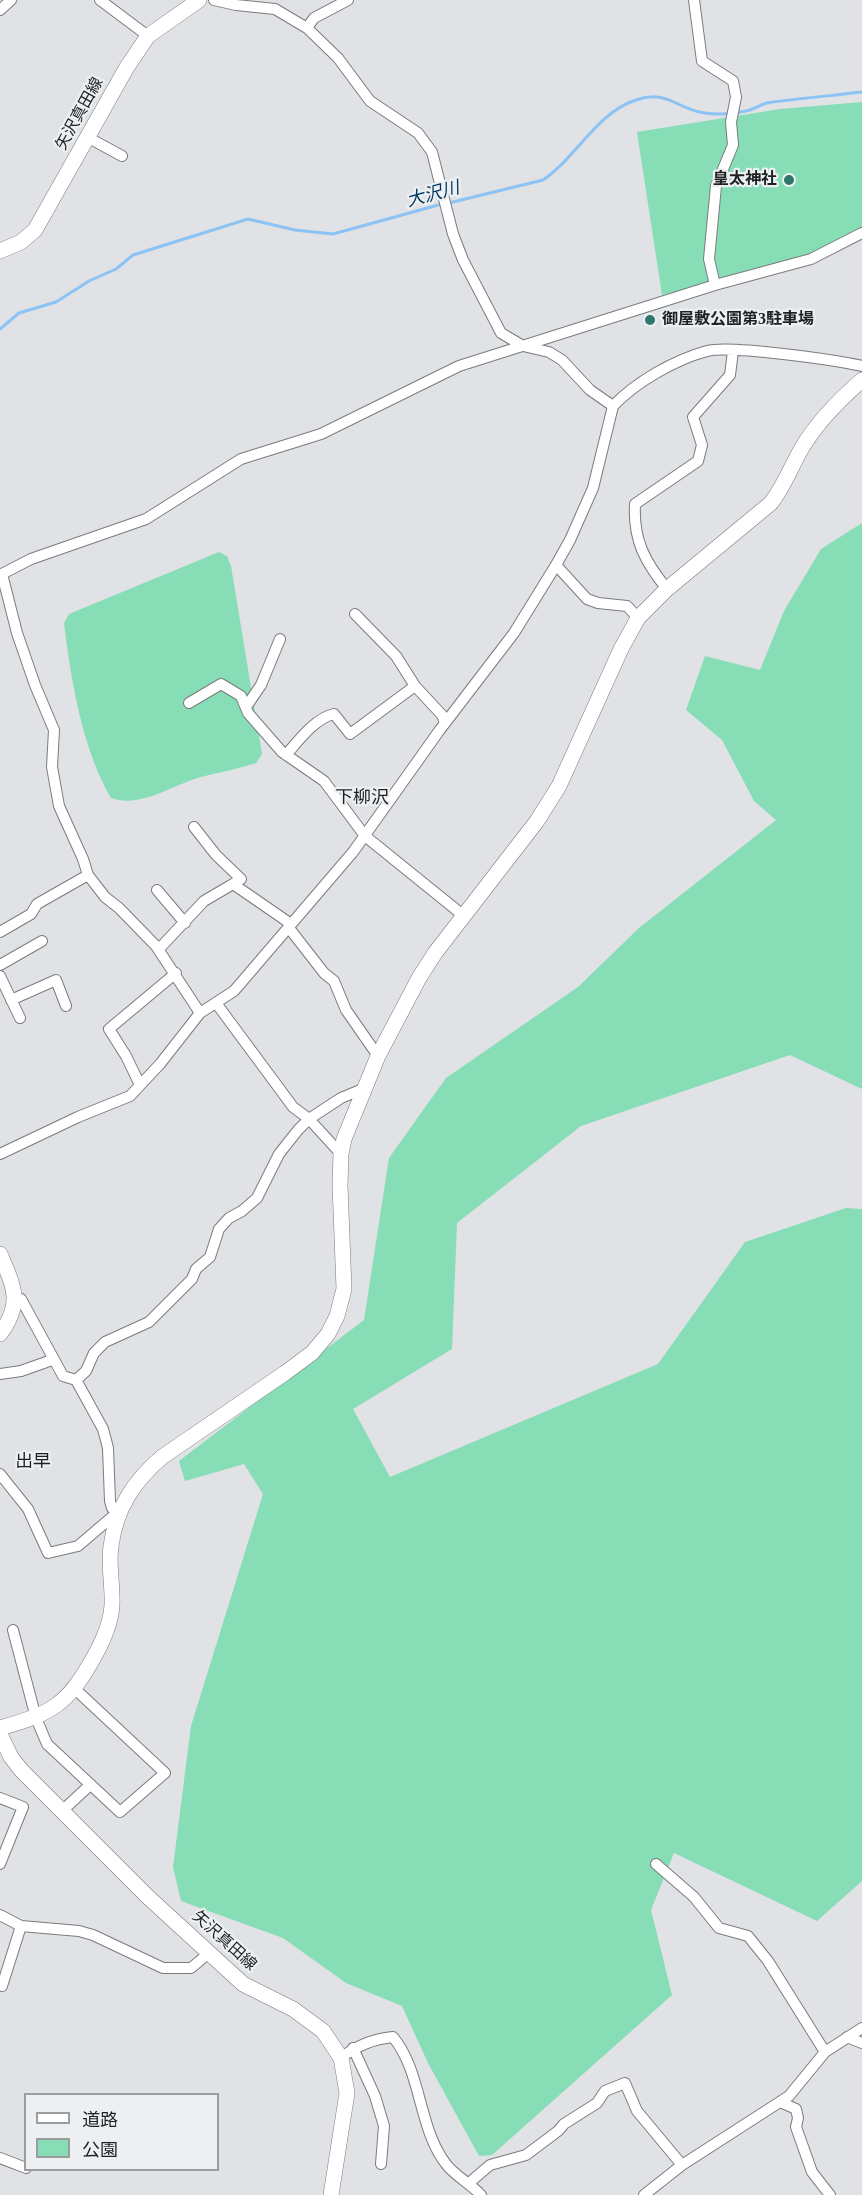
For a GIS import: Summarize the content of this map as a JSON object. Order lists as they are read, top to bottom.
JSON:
{
  "streets": {
    "street": ["矢沢真田線"]
  },
  "districts": ["下柳沢", "出早"],
  "water": ["大沢川"],
  "places": ["皇太神社", "御屋敷公園第3駐車場"],
  "legend": ["道路", "公園"]
}
